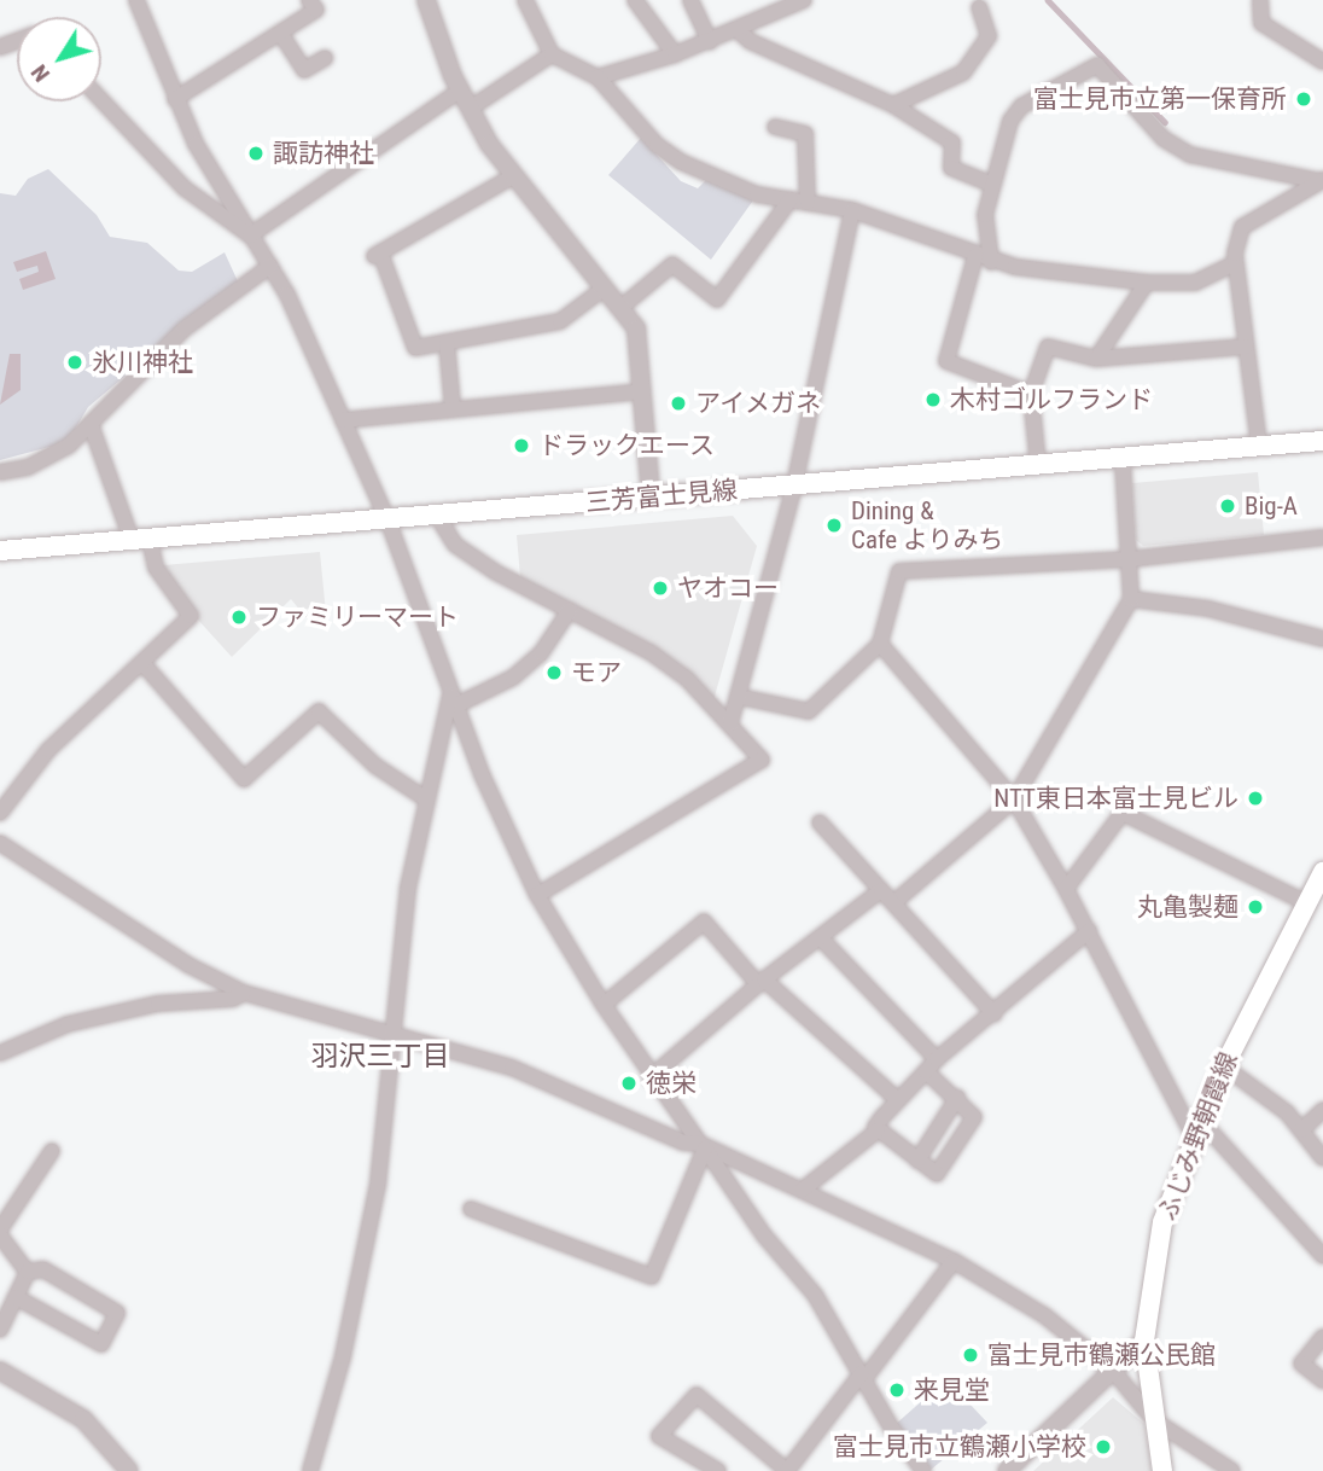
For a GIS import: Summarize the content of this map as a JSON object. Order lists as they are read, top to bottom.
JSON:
{
  "streets": {
    "main road": ["三芳富士見線", "ふじみ野朝霞線"]
  },
  "districts": ["羽沢三丁目"],
  "places": [
    "富士見市立第一保育所",
    "諏訪神社",
    "氷川神社",
    "木村ゴルフランド",
    "アイメガネ",
    "ドラックエース",
    "Big-A",
    "Dining & Cafe よりみち",
    "ヤオコー",
    "ファミリーマート",
    "モア",
    "NTT東日本富士見ビル",
    "丸亀製麺",
    "徳栄",
    "富士見市鶴瀬公民館",
    "来見堂",
    "富士見市立鶴瀬小学校"
  ],
  "north": "bottom left"
}
